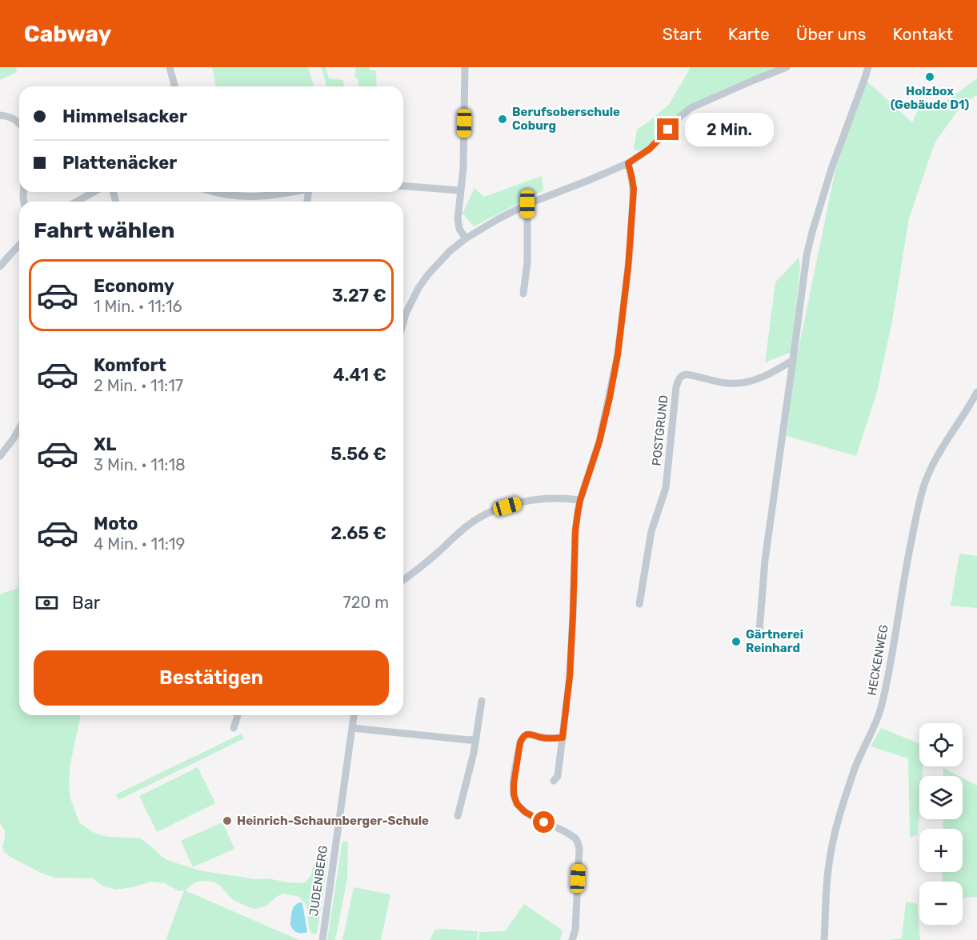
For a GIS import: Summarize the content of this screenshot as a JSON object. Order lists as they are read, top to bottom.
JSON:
{
  "streets": {
    "street": ["POSTGRUND", "HECKENWEG", "JUDENBERG"]
  },
  "places": [
    "Holzbox (Gebäude D1)",
    "Berufsoberschule Coburg",
    "Gärtnerei Reinhard",
    "Heinrich-Schaumberger-Schule"
  ],
  "page": {
    "header": "Cabway",
    "nav": [
      "Start",
      "Karte",
      "Über uns",
      "Kontakt"
    ],
    "banner": ["Himmelsacker", "Plattenäcker"],
    "bubble": "2 Min.",
    "heading": "Fahrt wählen",
    "list": [
      {
        "name": "Economy",
        "note": "1 Min. · 11:16",
        "value": "3.27 €"
      },
      {
        "name": "Komfort",
        "note": "2 Min. · 11:17",
        "value": "4.41 €"
      },
      {
        "name": "XL",
        "note": "3 Min. · 11:18",
        "value": "5.56 €"
      },
      {
        "name": "Moto",
        "note": "4 Min. · 11:19",
        "value": "2.65 €"
      }
    ],
    "pay": ["Bar", "720 m"],
    "buttons": "Bestätigen",
    "map_buttons": ["+", "−"]
  }
}
